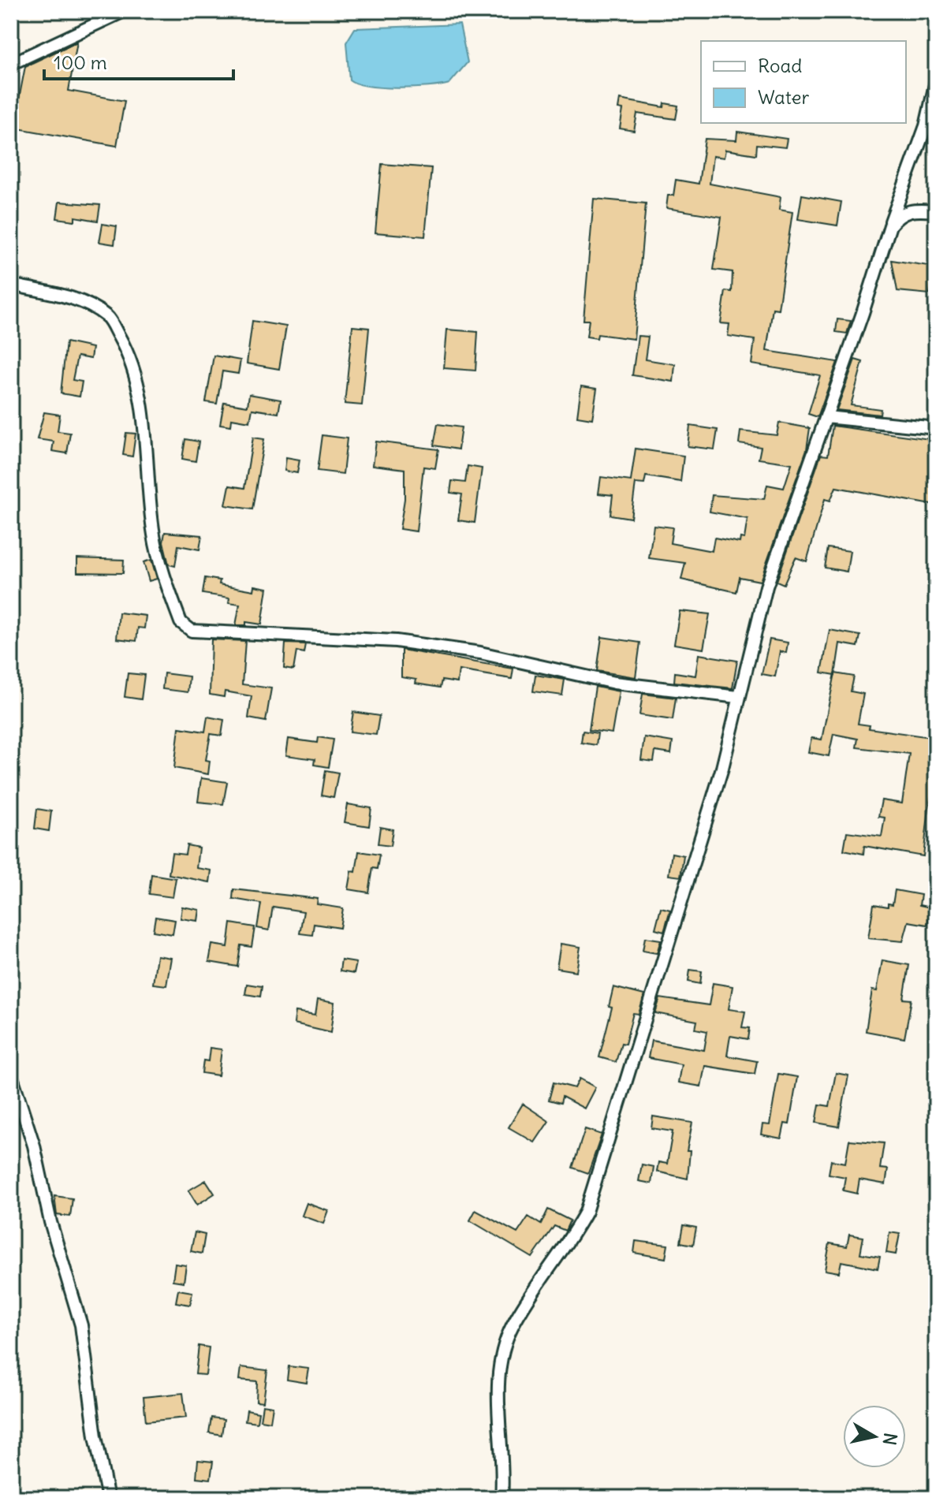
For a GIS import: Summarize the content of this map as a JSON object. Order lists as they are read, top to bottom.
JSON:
{
  "legend": ["Road", "Water"],
  "scale_bar": "100 m",
  "north": "right"
}
